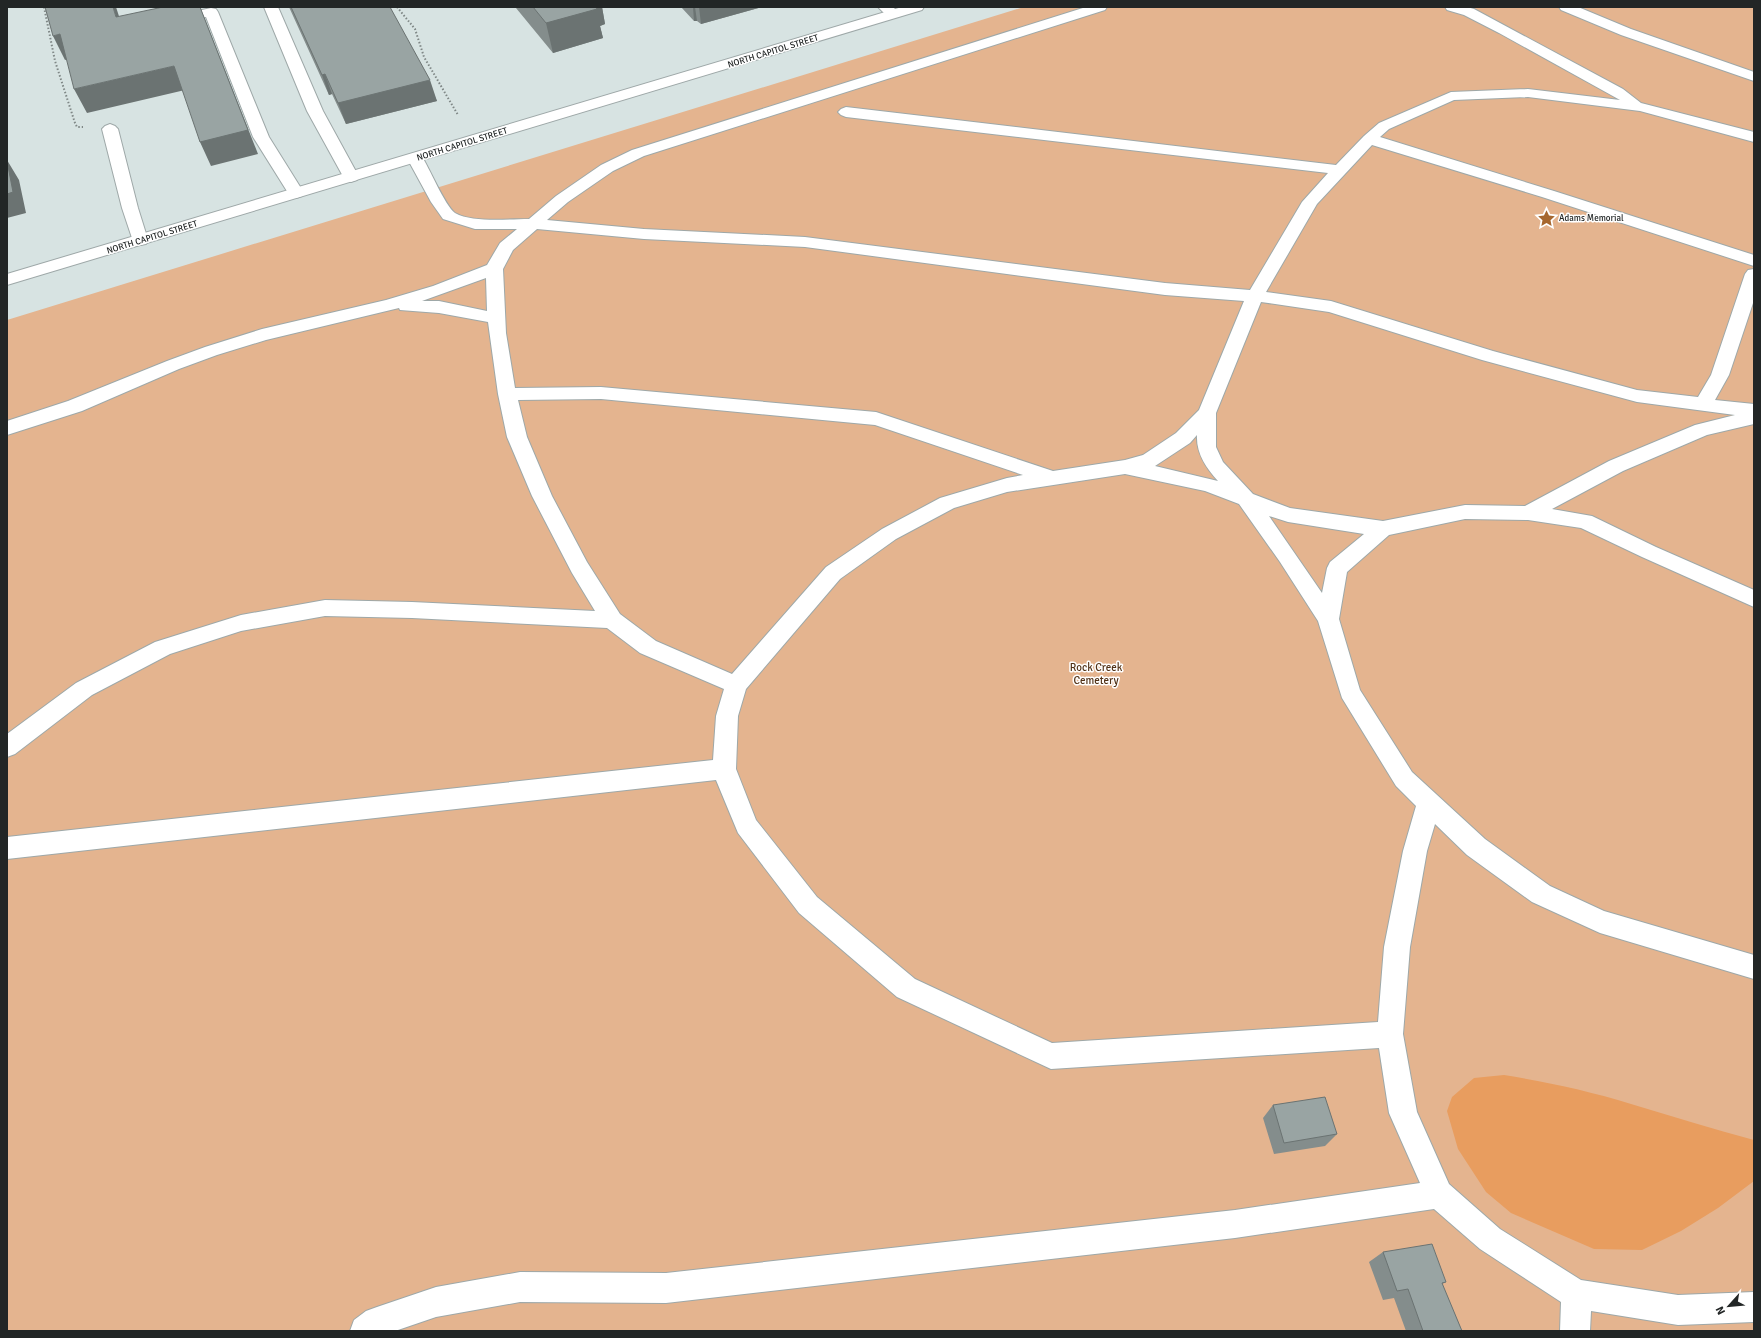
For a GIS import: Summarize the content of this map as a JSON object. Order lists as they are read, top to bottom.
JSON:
{
  "streets": {
    "main road": ["NORTH CAPITOL STREET"]
  },
  "parks": ["Rock Creek Cemetery"],
  "places": {
    "place": ["Adams Memorial"]
  },
  "north": "bottom left"
}
